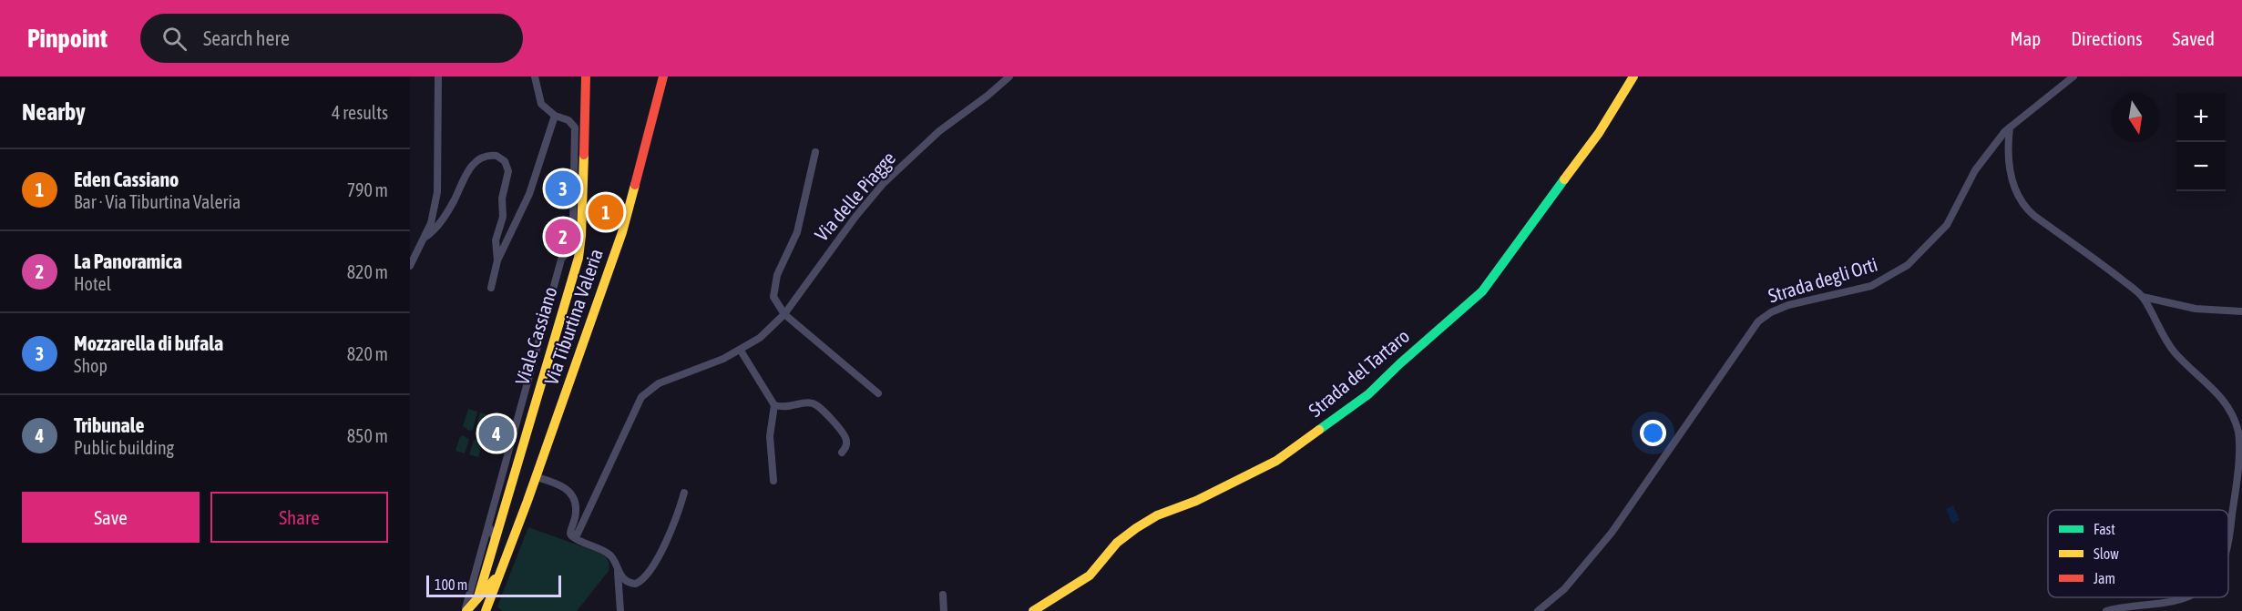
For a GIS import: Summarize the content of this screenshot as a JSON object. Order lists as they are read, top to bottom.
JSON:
{
  "streets": {
    "street": [
      "Via delle Piagge",
      "Strada degli Orti",
      "Via Tiburtina Valeria",
      "Viale Cassiano",
      "Strada del Tartaro"
    ]
  },
  "legend": ["Fast", "Slow", "Jam"],
  "scale_bar": "100 m",
  "north": "bottom",
  "page": {
    "header": "Pinpoint",
    "search": "Search here",
    "nav": ["Map", "Directions", "Saved"],
    "heading": ["Nearby", "4 results"],
    "map_buttons": ["+", "−"],
    "list": [
      {
        "mark": "1",
        "name": "Eden Cassiano",
        "note": "Bar · Via Tiburtina Valeria",
        "value": "790 m"
      },
      {
        "mark": "2",
        "name": "La Panoramica",
        "note": "Hotel",
        "value": "820 m"
      },
      {
        "mark": "3",
        "name": "Mozzarella di bufala",
        "note": "Shop",
        "value": "820 m"
      },
      {
        "mark": "4",
        "name": "Tribunale",
        "note": "Public building",
        "value": "850 m"
      }
    ],
    "pins": [
      "3",
      "1",
      "2",
      "4"
    ],
    "buttons": ["Save", "Share"],
    "scale": "100 m"
  }
}
